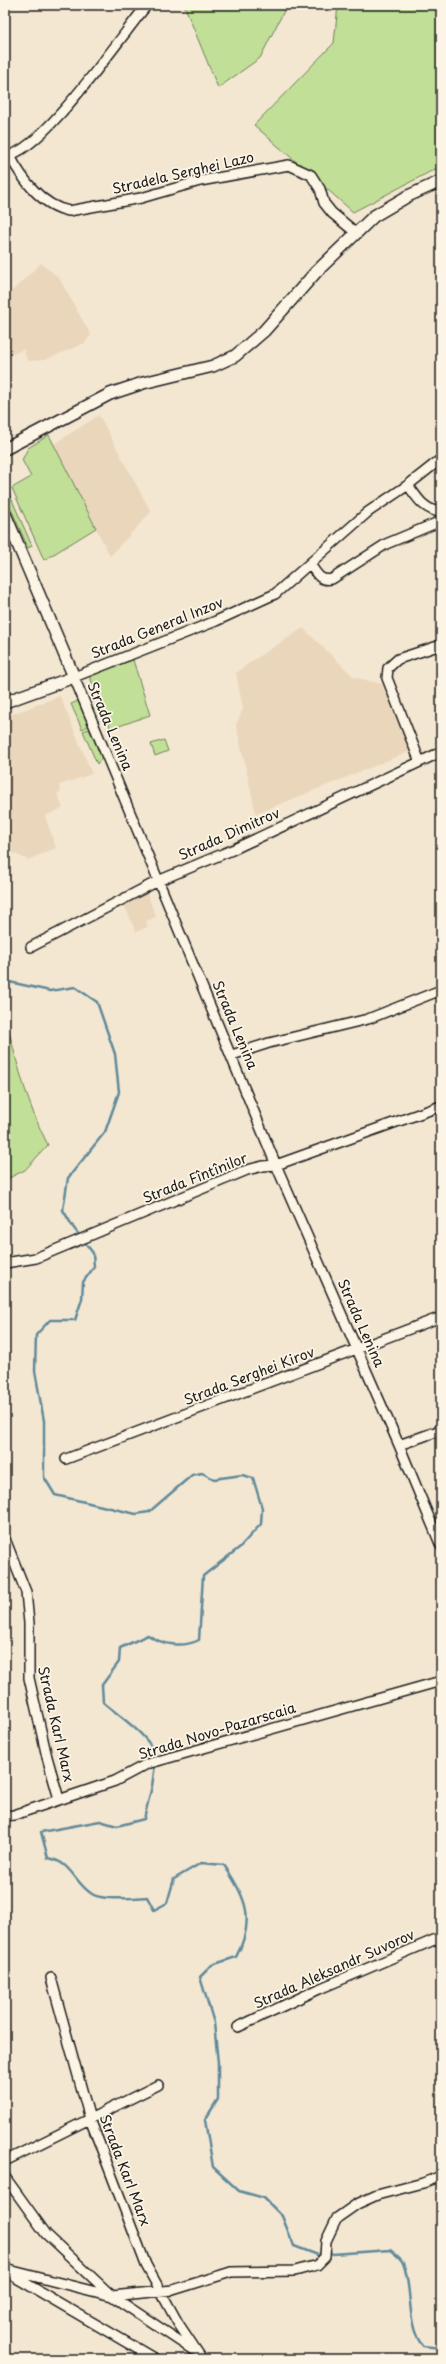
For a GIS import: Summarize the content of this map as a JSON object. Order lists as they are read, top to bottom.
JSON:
{
  "streets": {
    "main road": ["Strada General Inzov", "Strada Lenina"],
    "street": [
      "Stradela Serghei Lazo",
      "Strada Dimitrov",
      "Strada Fîntînilor",
      "Strada Serghei Kirov",
      "Strada Karl Marx",
      "Strada Novo-Pazarscaia",
      "Strada Aleksandr Suvorov"
    ]
  },
  "crossings": [
    ["Strada General Inzov", "Strada Lenina"],
    ["Strada Lenina", "Strada Dimitrov"],
    ["Strada Lenina", "Strada Fîntînilor"],
    ["Strada Lenina", "Strada Serghei Kirov"],
    ["Strada Karl Marx", "Strada Novo-Pazarscaia"]
  ]
}
